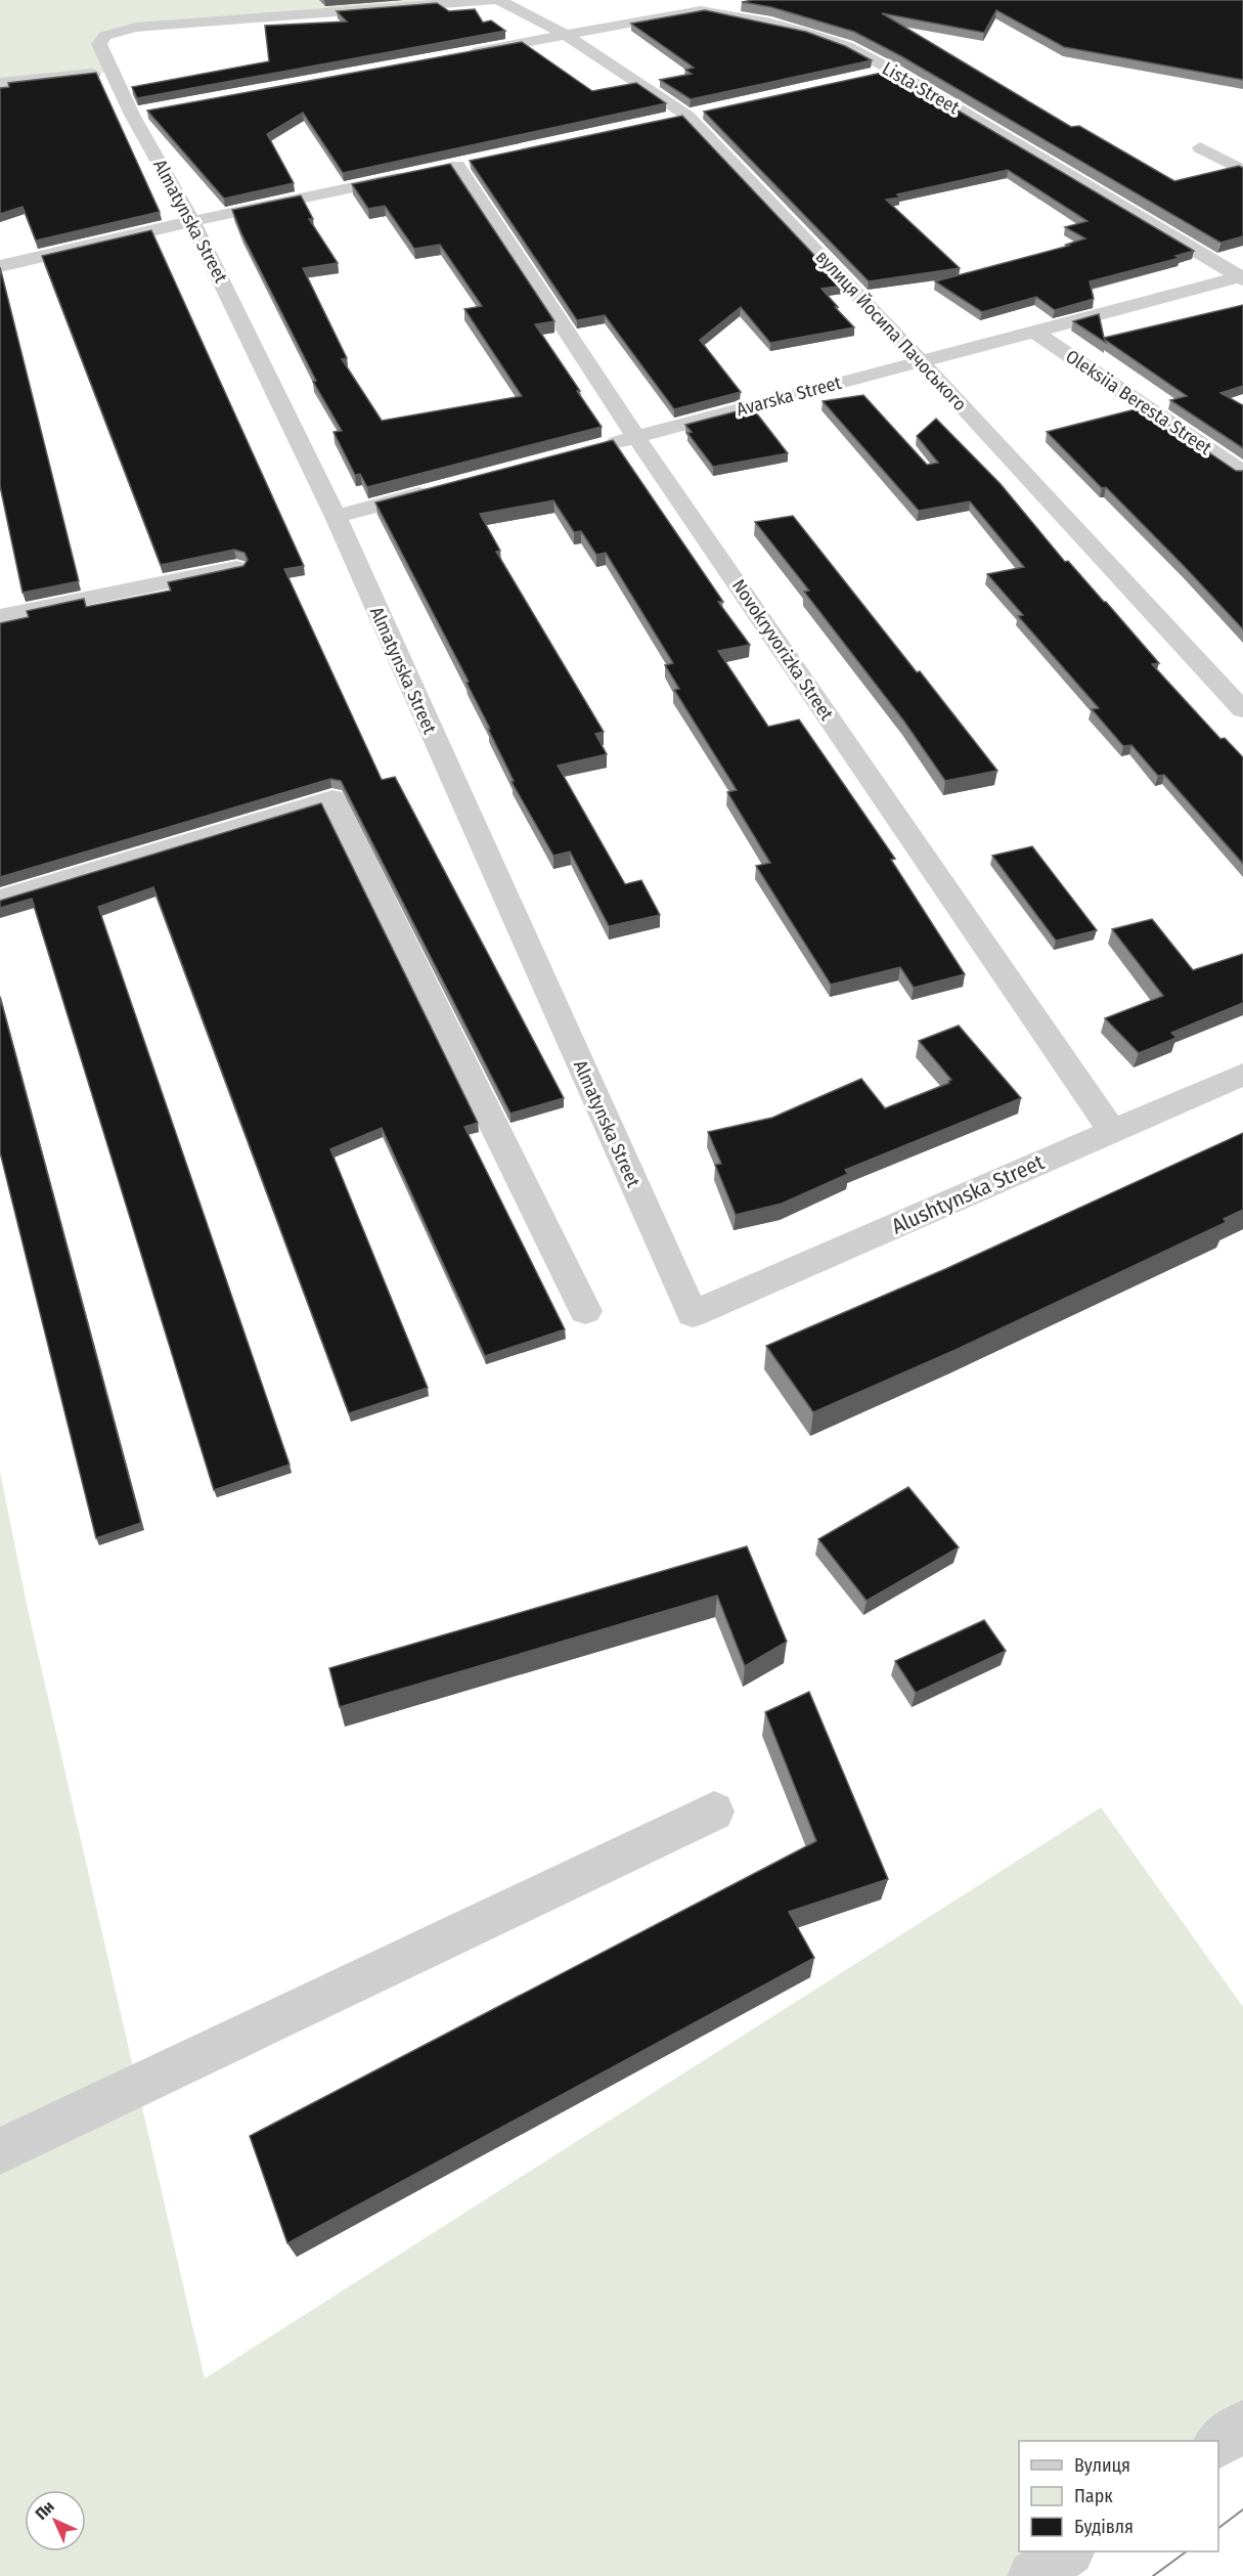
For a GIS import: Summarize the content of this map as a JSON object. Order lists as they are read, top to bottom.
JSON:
{
  "streets": {
    "street": [
      "Lista Street",
      "Almatynska Street",
      "вулиця Йосипа Пачоського",
      "Avarska Street",
      "Oleksiia Beresta Street",
      "Novokryvorizka Street",
      "Alushtynska Street"
    ]
  },
  "crossings": [
    ["Lista Street", "вулиця Йосипа Пачоського"],
    ["Lista Street", "Avarska Street"],
    ["Almatynska Street", "Alushtynska Street"],
    ["вулиця Йосипа Пачоського", "Avarska Street"],
    ["Avarska Street", "Oleksiia Beresta Street"],
    ["Avarska Street", "Novokryvorizka Street"],
    ["Novokryvorizka Street", "Alushtynska Street"]
  ],
  "legend": ["Вулиця", "Парк", "Будівля"],
  "north": "top left"
}
